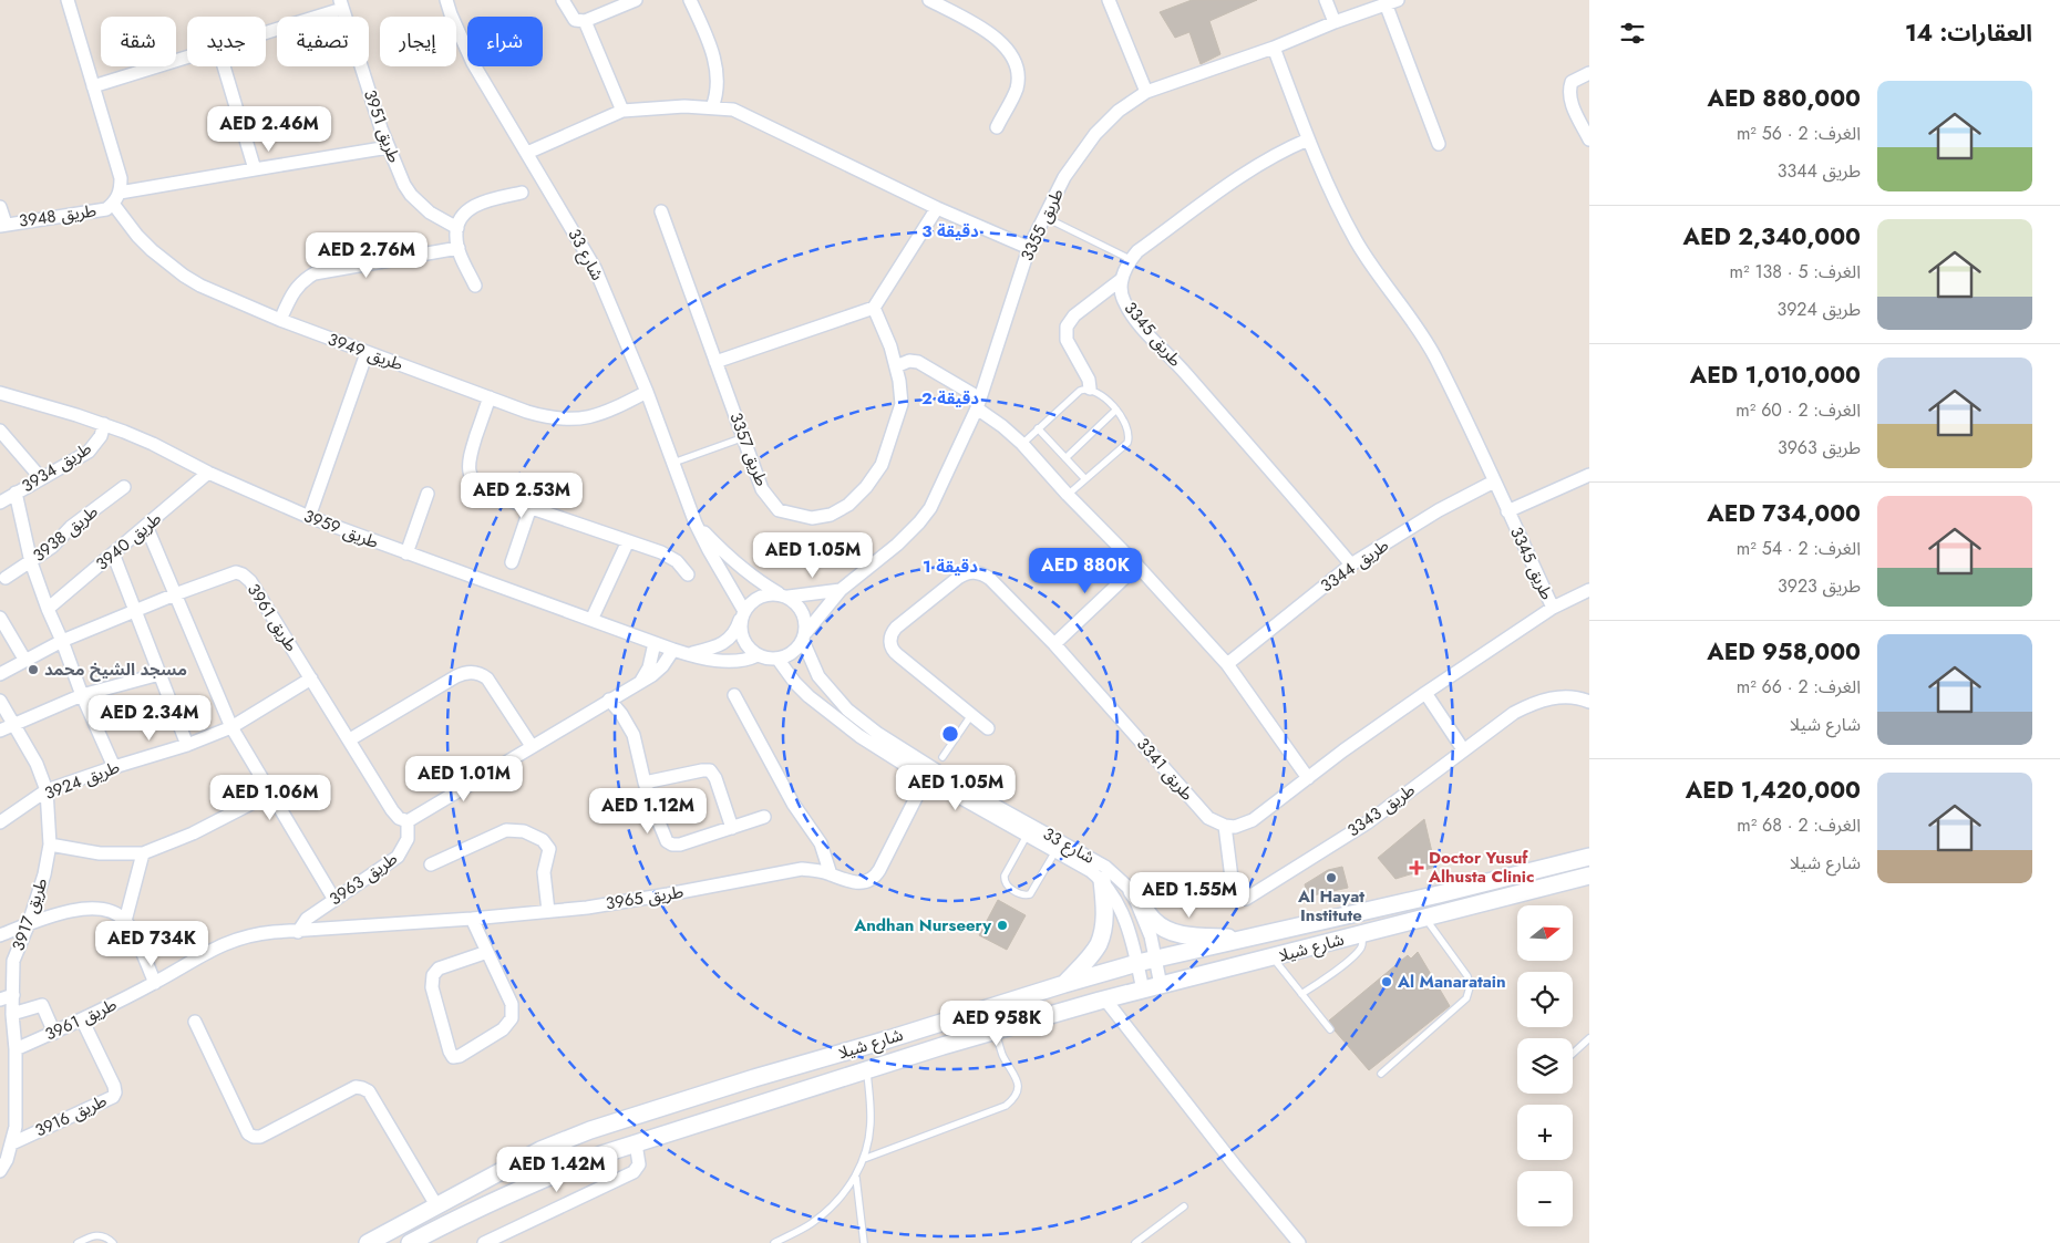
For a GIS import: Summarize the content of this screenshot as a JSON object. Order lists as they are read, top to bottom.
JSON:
{
  "streets": {
    "main road": ["شارع شيلا"],
    "street": [
      "طريق 3951",
      "طريق 3948",
      "طريق 3355",
      "شارع 33",
      "طريق 3345",
      "طريق 3949",
      "طريق 3357",
      "طريق 3934",
      "طريق 3959",
      "طريق 3938",
      "طريق 3940",
      "طريق 3344",
      "طريق 3961",
      "طريق 3341",
      "طريق 3924",
      "طريق 3343",
      "طريق 3963",
      "طريق 3965",
      "طريق 3917",
      "طريق 3916"
    ]
  },
  "crossings": [
    ["طريق 3948", "طريق 3949"],
    ["طريق 3355", "شارع 33"],
    ["طريق 3355", "طريق 3345"],
    ["طريق 3355", "طريق 3959"],
    ["شارع 33", "طريق 3949"],
    ["شارع 33", "طريق 3959"],
    ["شارع 33", "طريق 3965"],
    ["شارع 33", "شارع شيلا"],
    ["طريق 3345", "طريق 3344"],
    ["طريق 3934", "طريق 3959"],
    ["طريق 3959", "طريق 3940"],
    ["طريق 3961", "طريق 3924"],
    ["طريق 3961", "طريق 3963"],
    ["طريق 3961", "طريق 3965"],
    ["طريق 3961", "طريق 3917"],
    ["طريق 3961", "طريق 3916"],
    ["طريق 3341", "طريق 3343"],
    ["طريق 3924", "طريق 3917"],
    ["طريق 3963", "طريق 3965"],
    ["طريق 3917", "طريق 3916"]
  ],
  "places": {
    "other": [
      "مسجد الشيخ محمد",
      "Al Hayat Institute",
      "Andhan Nurseery",
      "Al Manaratain"
    ],
    "health": ["Doctor Yusuf Alhusta Clinic"]
  },
  "north": "right",
  "page": {
    "heading": "العقارات: 14",
    "chip": [
      "شراء",
      "إيجار",
      "تصفية",
      "جديد",
      "شقة"
    ],
    "list": [
      {
        "name": "AED 880,000",
        "note": "الغرف: 2 · 56 m² · طريق 3344"
      },
      {
        "name": "AED 2,340,000",
        "note": "الغرف: 5 · 138 m² · طريق 3924"
      },
      {
        "name": "AED 1,010,000",
        "note": "الغرف: 2 · 60 m² · طريق 3963"
      },
      {
        "name": "AED 734,000",
        "note": "الغرف: 2 · 54 m² · طريق 3923"
      },
      {
        "name": "AED 958,000",
        "note": "الغرف: 2 · 66 m² · شارع شيلا"
      },
      {
        "name": "AED 1,420,000",
        "note": "الغرف: 2 · 68 m² · شارع شيلا"
      }
    ],
    "price": [
      "AED 2.46M",
      "AED 2.76M",
      "AED 2.53M",
      "AED 1.05M",
      "AED 880K",
      "AED 2.34M",
      "AED 1.01M",
      "AED 1.05M",
      "AED 1.06M",
      "AED 1.12M",
      "AED 1.55M",
      "AED 734K",
      "AED 958K",
      "AED 1.42M"
    ],
    "map_buttons": ["+", "−"]
  },
  "rings": ["3 دقيقة", "2 دقيقة", "1 دقيقة"]
}
